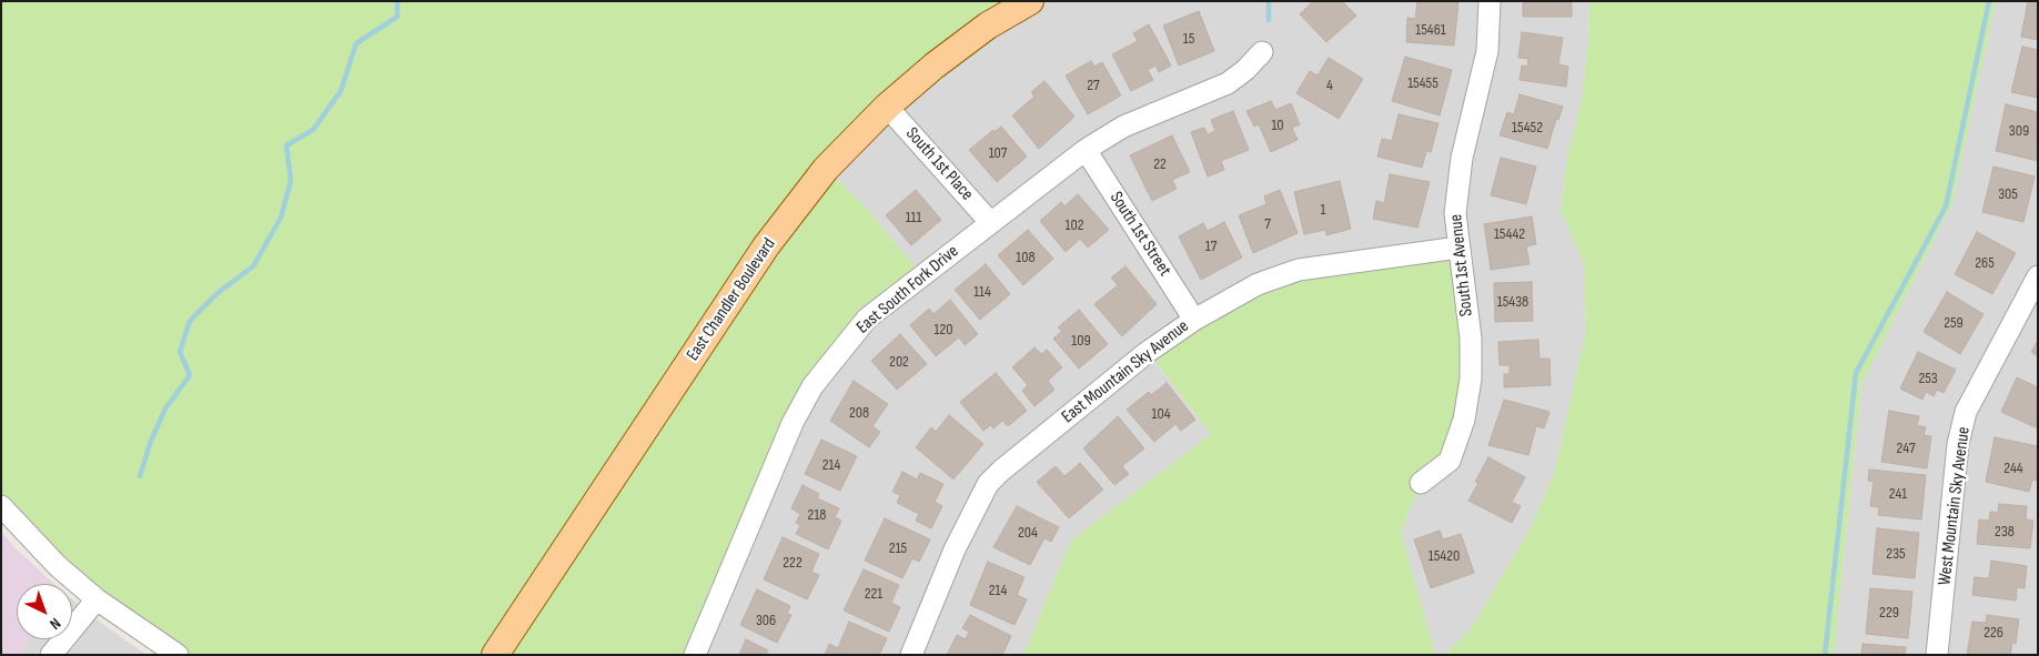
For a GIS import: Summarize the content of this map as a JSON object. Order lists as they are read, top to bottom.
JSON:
{
  "streets": {
    "main road": ["East Chandler Boulevard"],
    "street": [
      "South 1st Place",
      "South 1st Street",
      "South 1st Avenue",
      "East South Fork Drive",
      "East Mountain Sky Avenue",
      "West Mountain Sky Avenue"
    ]
  },
  "crossings": [
    ["South 1st Place", "East South Fork Drive"],
    ["South 1st Place", "East Chandler Boulevard"],
    ["South 1st Street", "East South Fork Drive"],
    ["South 1st Street", "East Mountain Sky Avenue"],
    ["South 1st Avenue", "East Mountain Sky Avenue"]
  ],
  "house_numbers": [
    "15461",
    "15",
    "15455",
    "27",
    "4",
    "10",
    "15452",
    "309",
    "107",
    "22",
    "305",
    "1",
    "111",
    "7",
    "102",
    "15442",
    "17",
    "108",
    "265",
    "114",
    "15438",
    "259",
    "120",
    "109",
    "202",
    "253",
    "208",
    "104",
    "247",
    "214",
    "244",
    "241",
    "218",
    "238",
    "204",
    "215",
    "235",
    "15420",
    "222",
    "214",
    "221",
    "229",
    "306",
    "226"
  ],
  "north": "bottom right"
}
